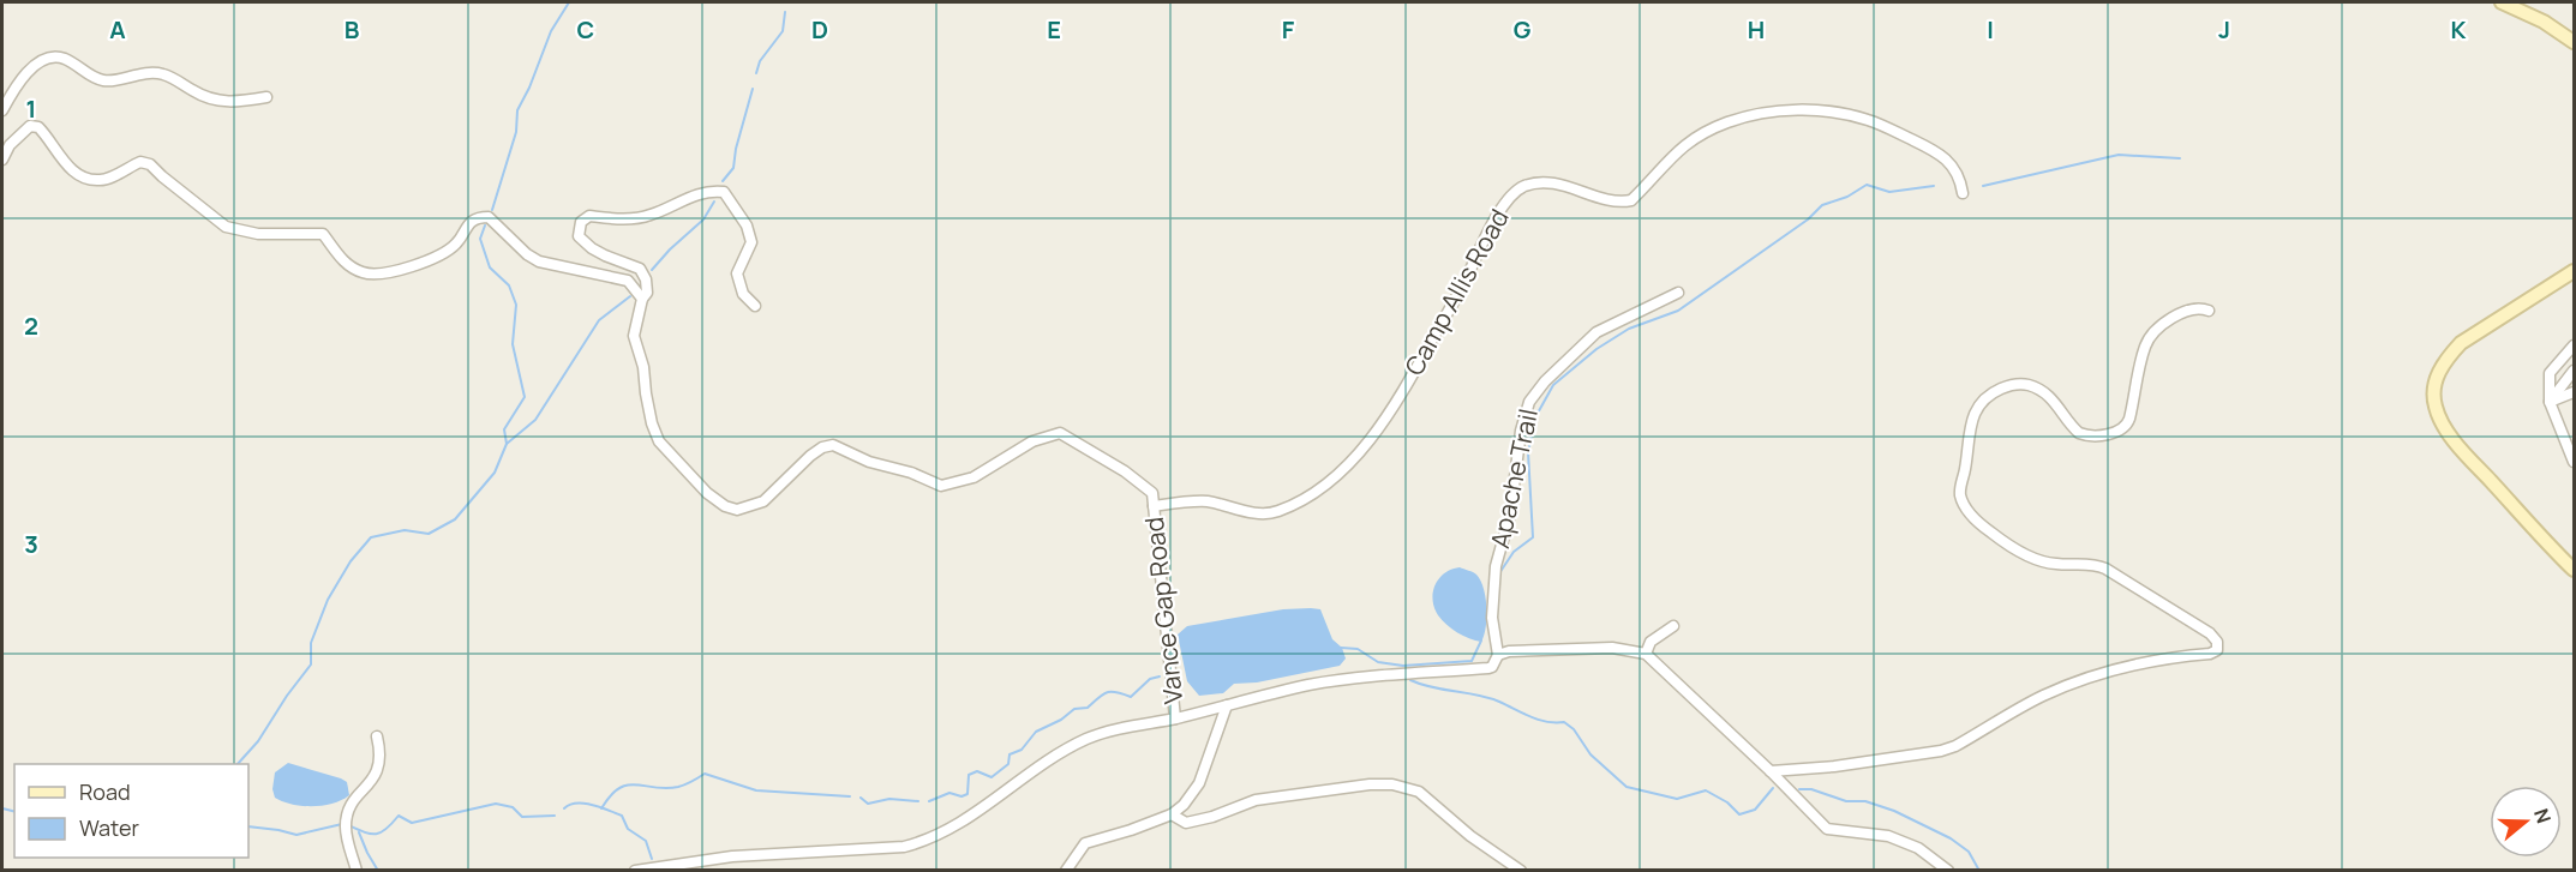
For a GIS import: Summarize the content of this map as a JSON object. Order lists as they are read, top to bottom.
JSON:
{
  "streets": {
    "street": ["Camp Allis Road", "Apache Trail", "Vance Gap Road"]
  },
  "crossings": [
    ["Camp Allis Road", "Vance Gap Road"]
  ],
  "legend": ["Road", "Water"],
  "north": "right",
  "grid": {
    "columns": [
      "A",
      "B",
      "C",
      "D",
      "E",
      "F",
      "G",
      "H",
      "I",
      "J",
      "K"
    ],
    "rows": ["1", "2", "3"]
  }
}
